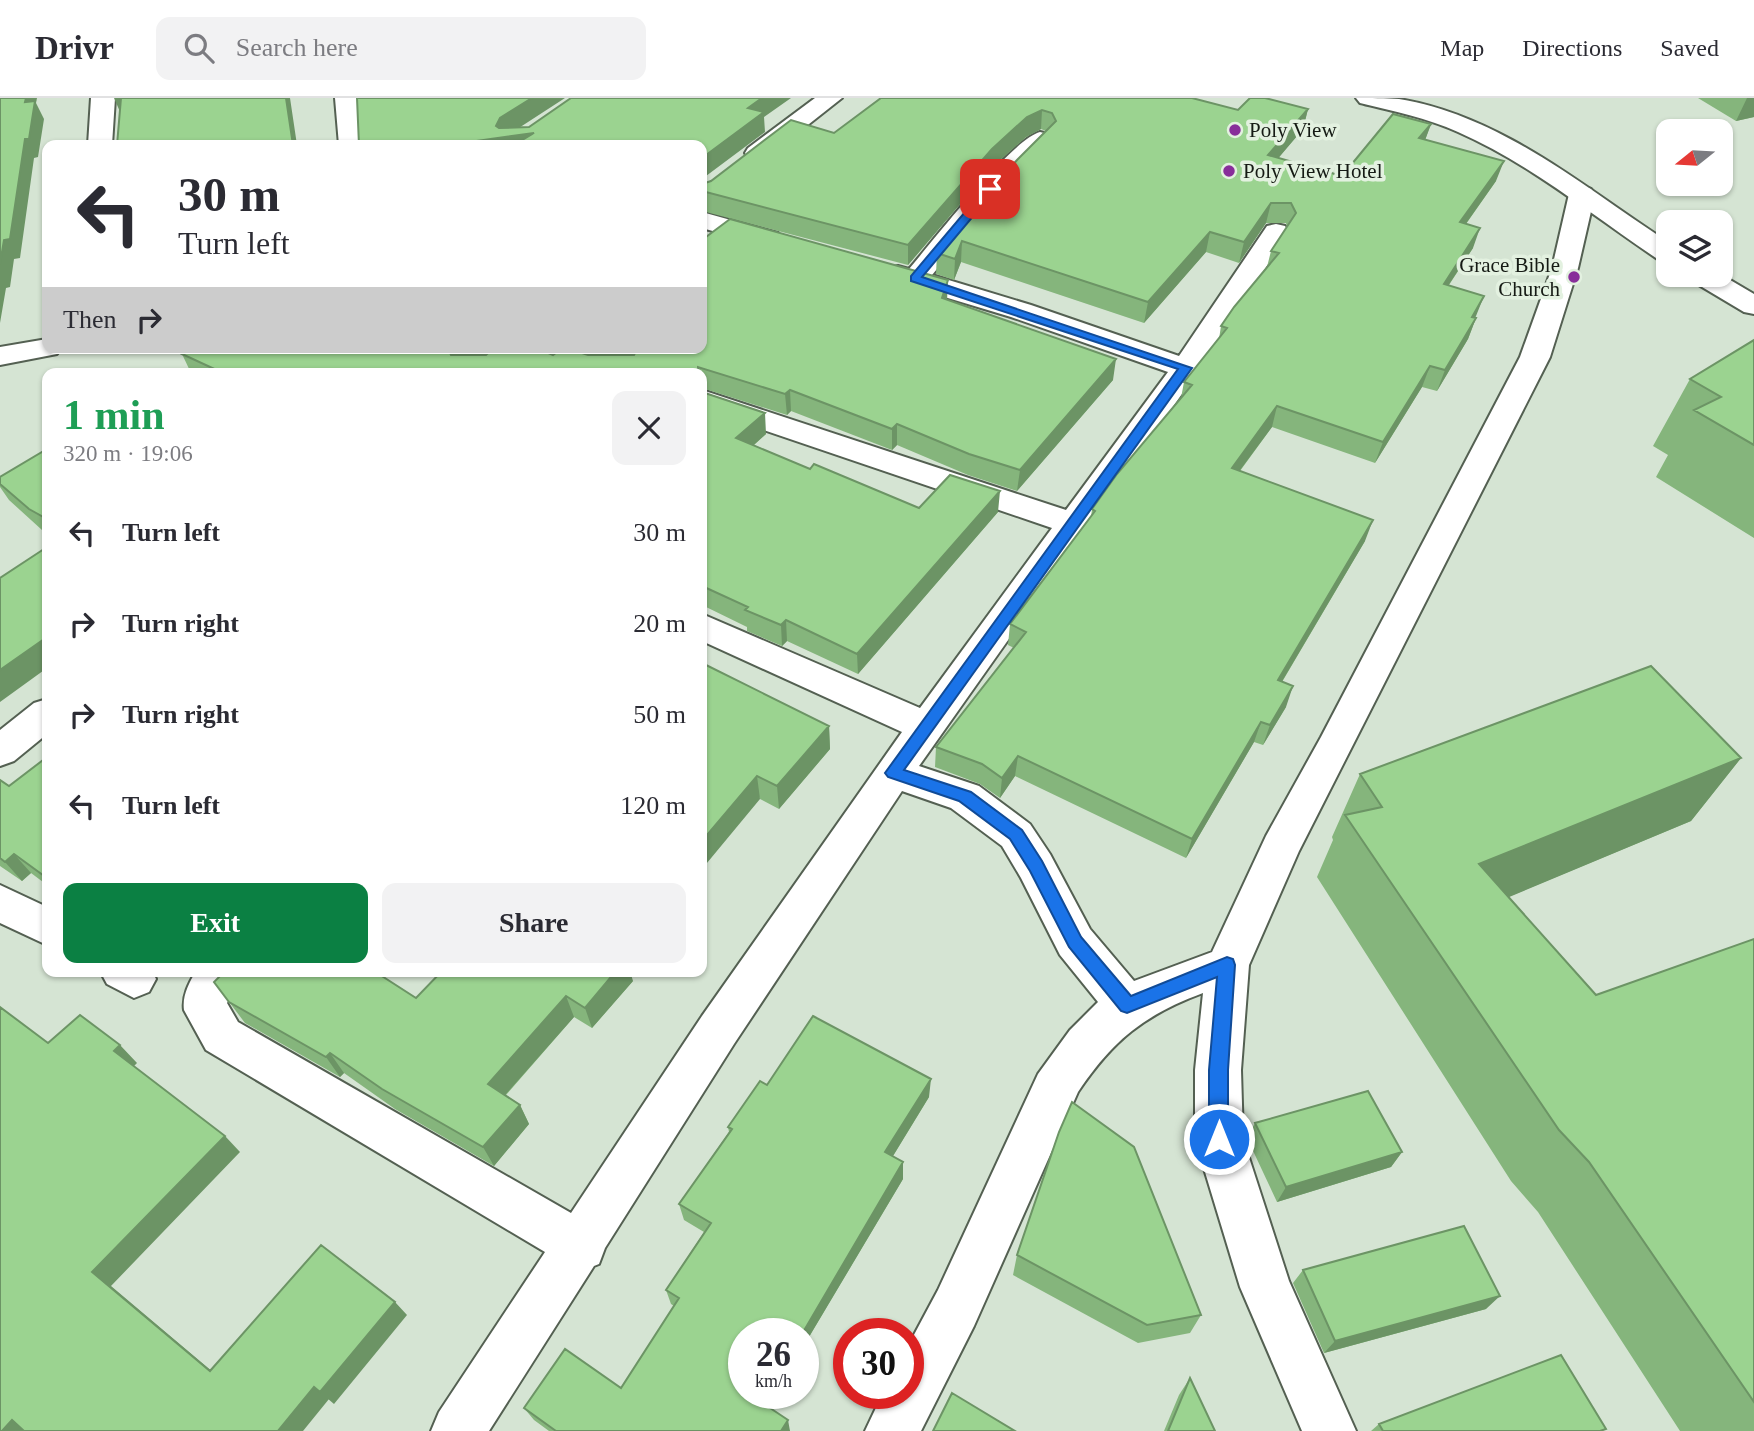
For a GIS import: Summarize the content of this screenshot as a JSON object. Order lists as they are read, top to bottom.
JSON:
{
  "places": ["Poly View", "Poly View Hotel", "Grace Bible Church"],
  "north": "left",
  "page": {
    "header": "Drivr",
    "search": "Search here",
    "nav": ["Map", "Directions", "Saved"],
    "turn": ["30 m", "Turn left"],
    "then": "Then",
    "heading": ["1 min", "320 m · 19:06"],
    "list": [
      {
        "name": "Turn left",
        "value": "30 m"
      },
      {
        "name": "Turn right",
        "value": "20 m"
      },
      {
        "name": "Turn right",
        "value": "50 m"
      },
      {
        "name": "Turn left",
        "value": "120 m"
      }
    ],
    "buttons": ["Exit", "Share"],
    "speed": "26 km/h",
    "limit": "30"
  }
}
